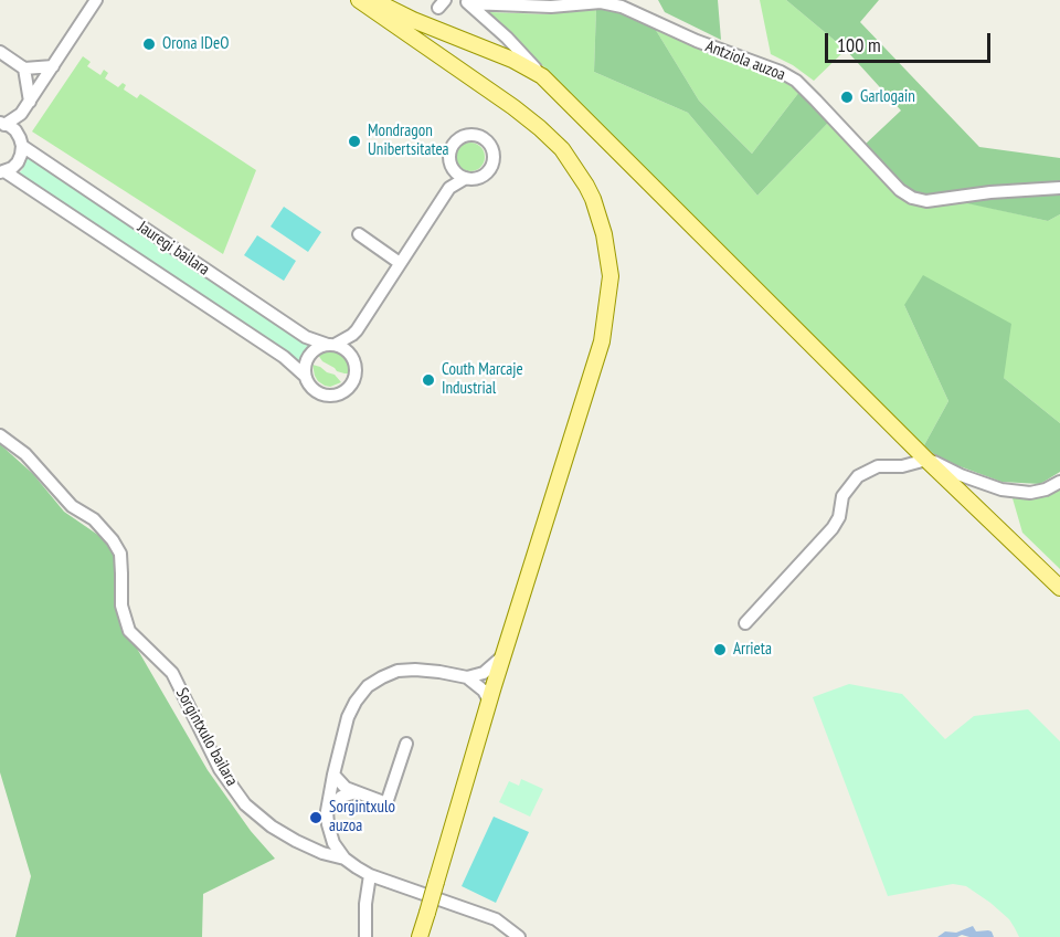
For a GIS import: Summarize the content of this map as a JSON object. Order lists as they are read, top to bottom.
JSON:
{
  "streets": {
    "street": ["Antziola auzoa", "Jauregi bailara", "Sorgintxulo bailara"]
  },
  "places": [
    "Orona IDeO",
    "Garlogain",
    "Mondragon Unibertsitatea",
    "Couth Marcaje Industrial",
    "Arrieta",
    "Sorgintxulo auzoa"
  ],
  "scale_bar": "100 m"
}
